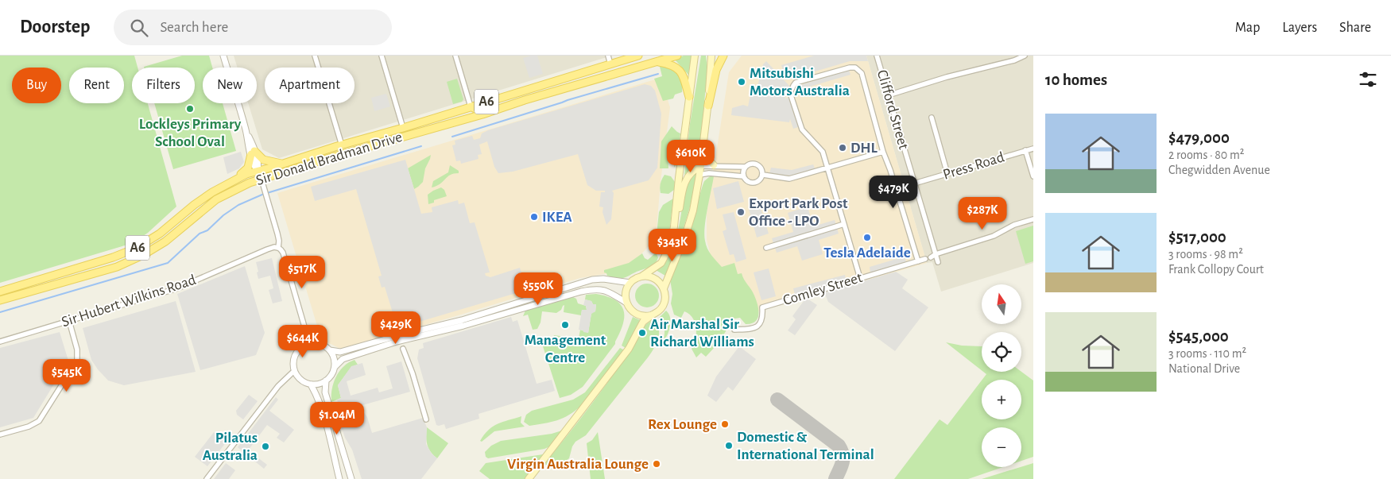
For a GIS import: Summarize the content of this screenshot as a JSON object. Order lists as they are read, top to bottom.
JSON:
{
  "streets": {
    "main road": ["A6", "Sir Donald Bradman Drive"],
    "street": [
      "Clifford Street",
      "Press Road",
      "Comley Street",
      "Sir Hubert Wilkins Road"
    ]
  },
  "crossings": [
    ["Clifford Street", "Press Road"]
  ],
  "places": [
    "Mitsubishi Motors Australia",
    "Lockleys Primary School Oval",
    "DHL",
    "Export Park Post Office - LPO",
    "IKEA",
    "Tesla Adelaide",
    "Management Centre",
    "Air Marshal Sir Richard Williams",
    "Rex Lounge",
    "Domestic & International Terminal",
    "Pilatus Australia",
    "Virgin Australia Lounge"
  ],
  "north": "top",
  "page": {
    "header": "Doorstep",
    "search": "Search here",
    "nav": ["Map", "Layers", "Share"],
    "heading": "10 homes",
    "chip": [
      "Buy",
      "Rent",
      "Filters",
      "New",
      "Apartment"
    ],
    "list": [
      {
        "name": "$479,000",
        "note": "2 rooms · 80 m² · Chegwidden Avenue"
      },
      {
        "name": "$517,000",
        "note": "3 rooms · 98 m² · Frank Collopy Court"
      },
      {
        "name": "$545,000",
        "note": "3 rooms · 110 m² · National Drive"
      }
    ],
    "price": [
      "$610K",
      "$479K",
      "$287K",
      "$343K",
      "$517K",
      "$550K",
      "$429K",
      "$644K",
      "$545K",
      "$1.04M"
    ],
    "map_buttons": ["+", "−"]
  }
}
